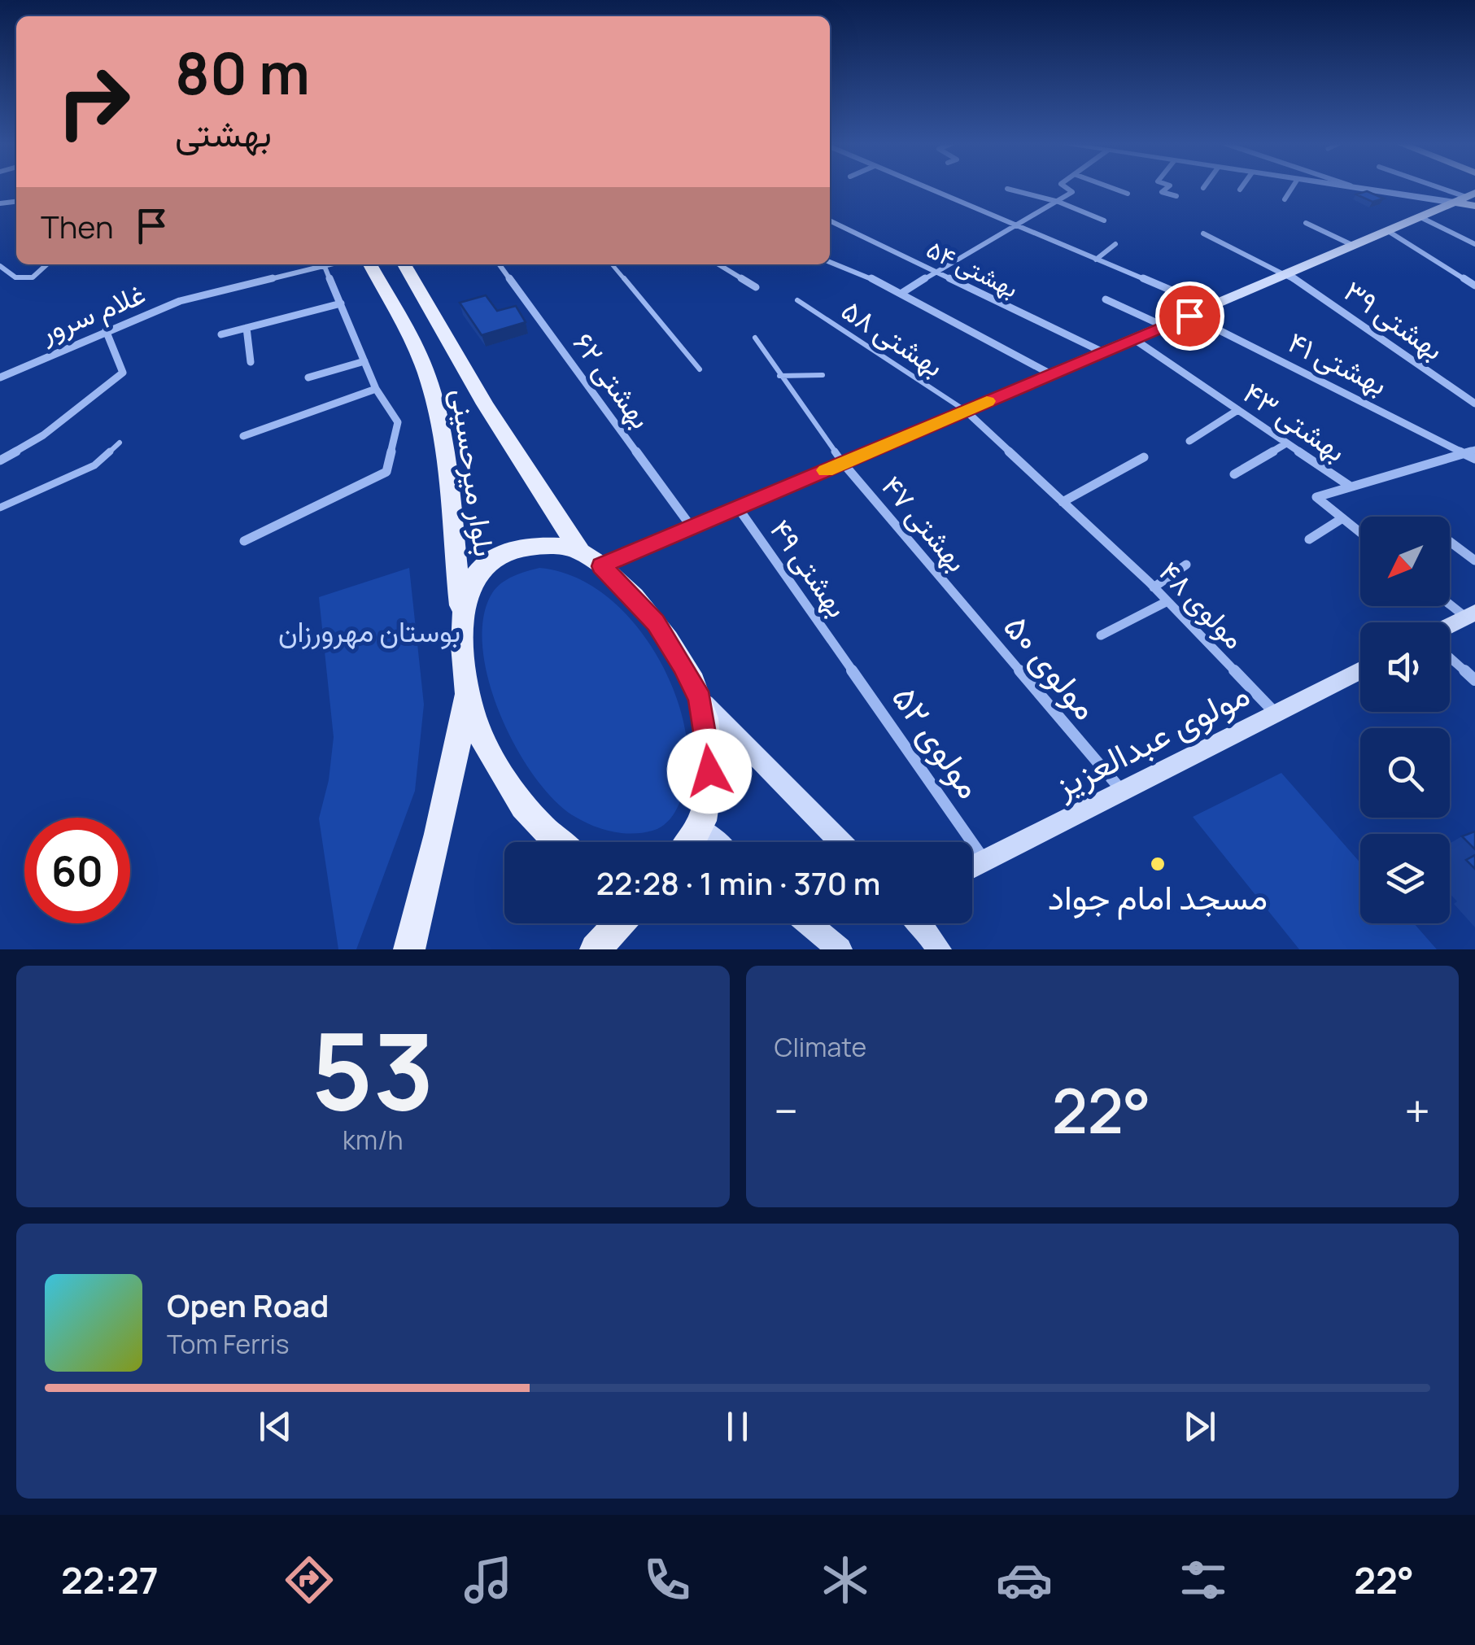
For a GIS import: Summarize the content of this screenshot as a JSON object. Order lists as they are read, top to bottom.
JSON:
{
  "streets": {
    "main road": ["بلوار میرحسینی", "مولوی عبدالعزیز"],
    "street": [
      "بهشتی ۵۴",
      "غلام سرور",
      "بهشتی ۳۹",
      "بهشتی ۴۱",
      "بهشتی ۶۲",
      "بهشتی ۴۳",
      "بهشتی ۴۷",
      "بهشتی ۴۹",
      "مولوی ۴۸",
      "مولوی ۵۰",
      "مولوی ۵۲"
    ],
    "lane": ["بهشتی ۵۸"]
  },
  "crossings": [
    ["بهشتی ۵۸", "مولوی ۴۸"],
    ["بهشتی ۴۷", "مولوی ۵۰"],
    ["بهشتی ۴۹", "مولوی ۵۲"],
    ["مولوی ۴۸", "مولوی عبدالعزیز"],
    ["مولوی ۵۰", "مولوی عبدالعزیز"],
    ["مولوی عبدالعزیز", "مولوی ۵۲"]
  ],
  "parks": ["بوستان مهرورزان"],
  "places": ["مسجد امام جواد"],
  "north": "bottom left",
  "page": {
    "turn": ["80 m", "بهشتی"],
    "then": "Then",
    "limit": "60",
    "trip": "22:28 · 1 min · 370 m",
    "tile": [
      ["53", "km/h"],
      "Climate"
    ],
    "heat": ["−", "22°", "+"],
    "song": ["Open Road", "Tom Ferris"],
    "tabs": ["22:27", "22°"]
  }
}
